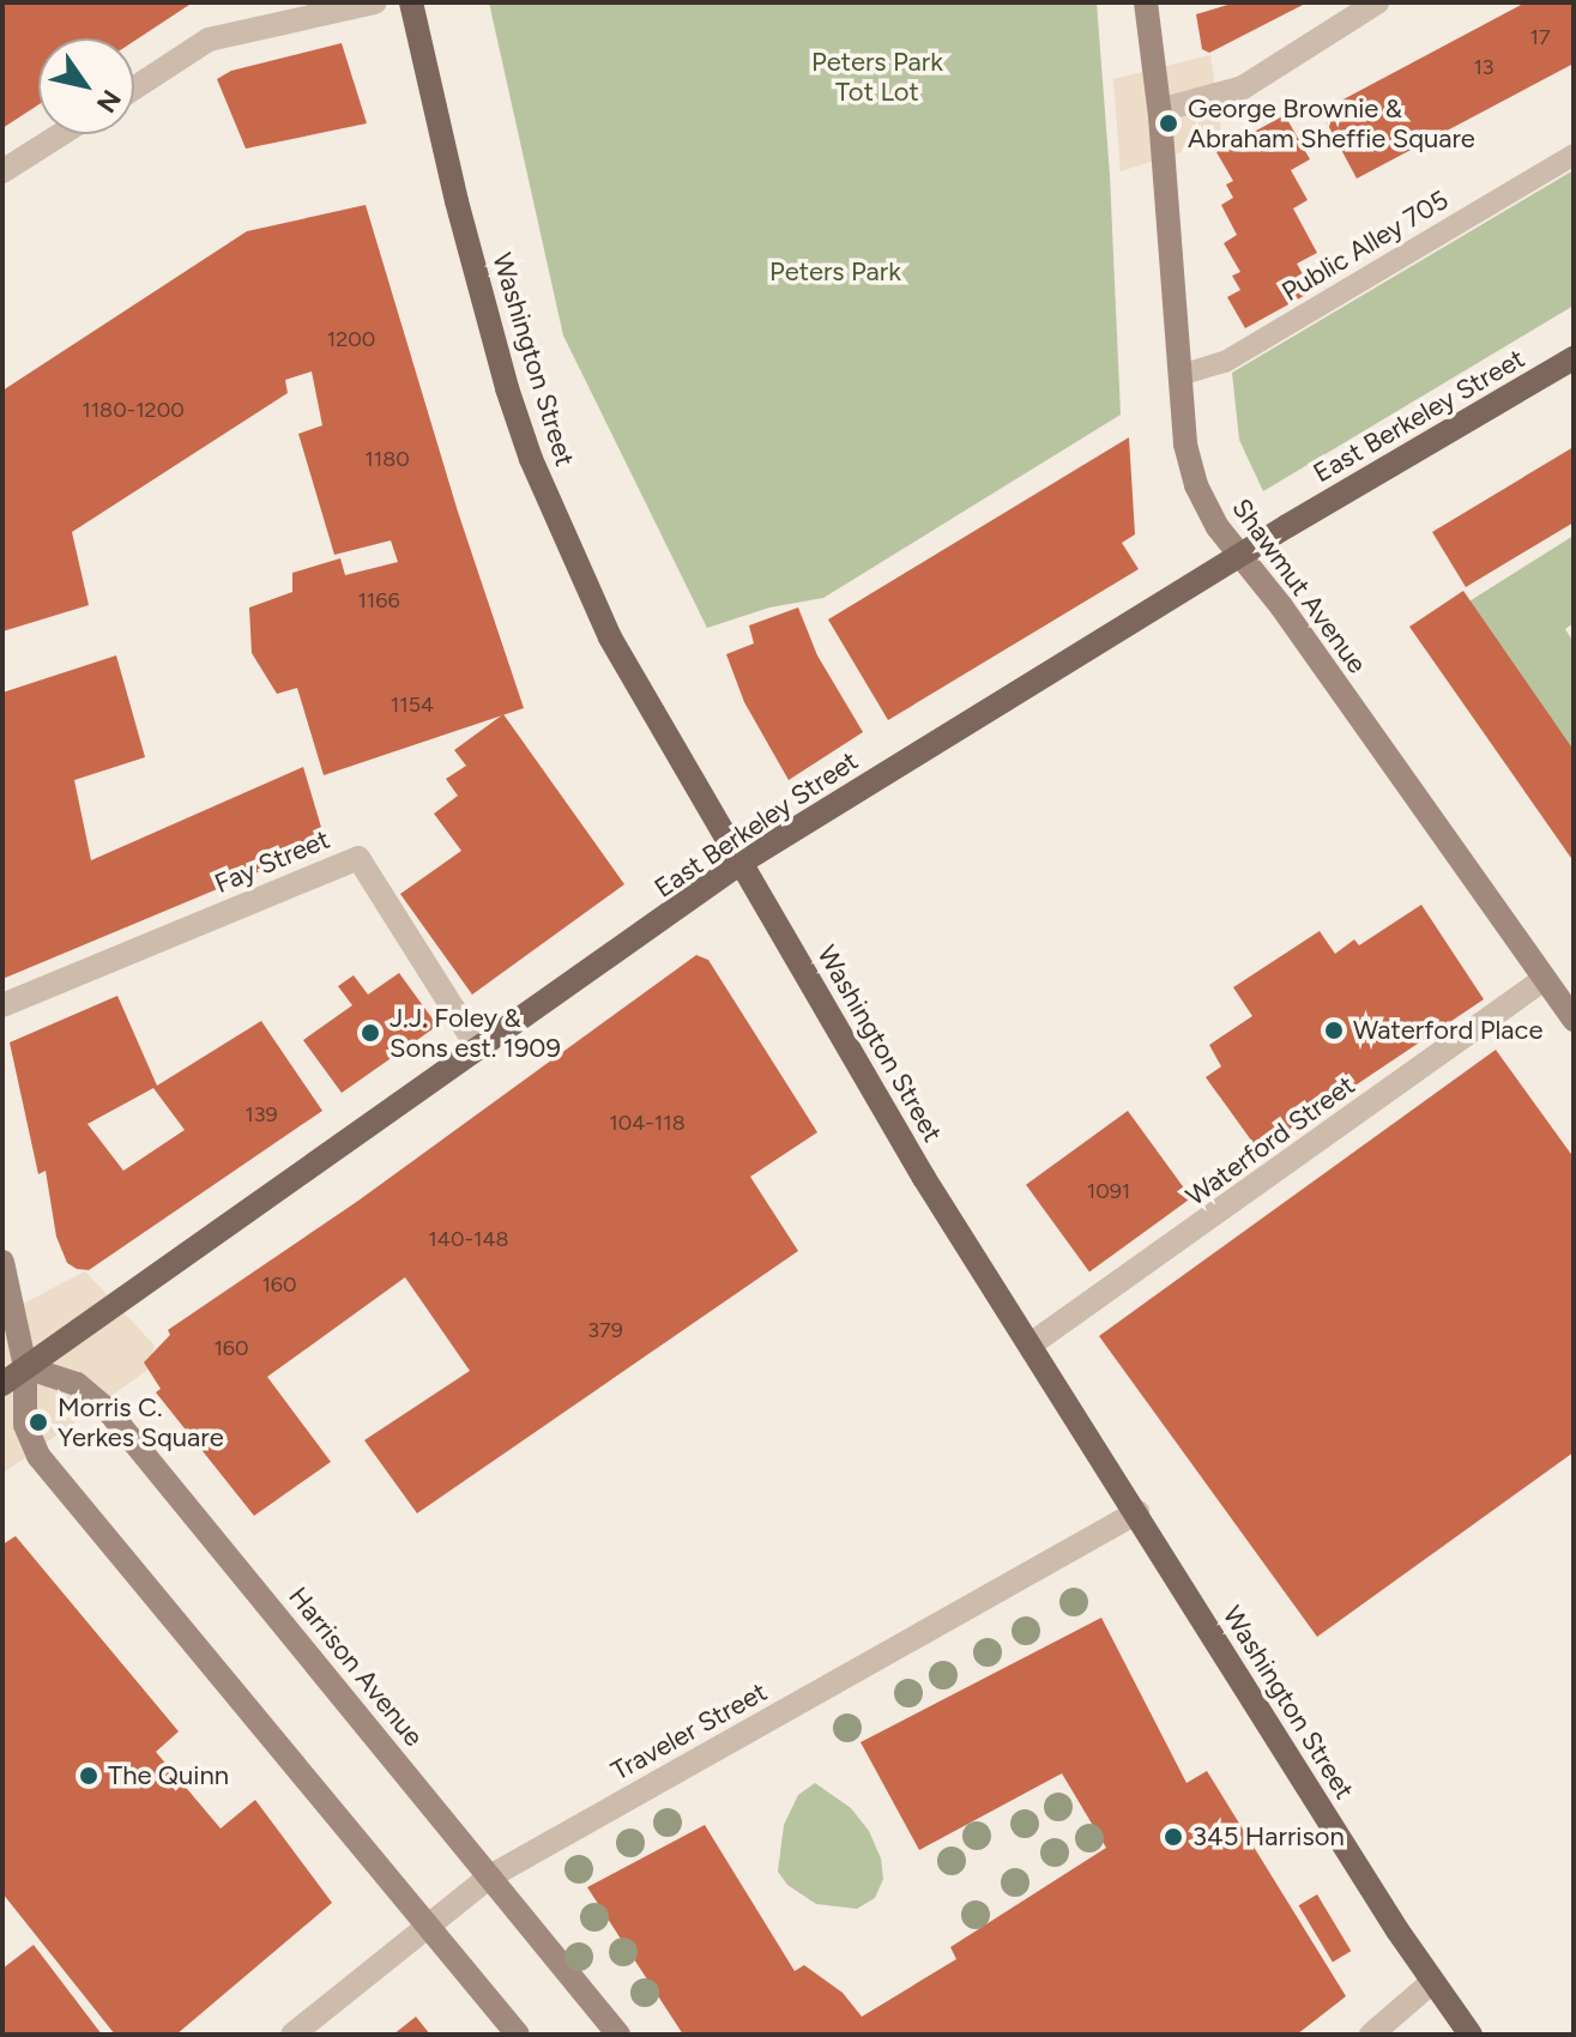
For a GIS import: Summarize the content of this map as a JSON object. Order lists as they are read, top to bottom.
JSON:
{
  "streets": {
    "main road": [
      "Washington Street",
      "East Berkeley Street",
      "Shawmut Avenue",
      "Harrison Avenue"
    ],
    "street": ["Fay Street", "Waterford Street", "Traveler Street"],
    "lane": ["Public Alley 705"]
  },
  "crossings": [
    ["Public Alley 705", "Shawmut Avenue"],
    ["Washington Street", "East Berkeley Street"],
    ["Washington Street", "Waterford Street"],
    ["Washington Street", "Traveler Street"],
    ["East Berkeley Street", "Shawmut Avenue"],
    ["East Berkeley Street", "Fay Street"],
    ["East Berkeley Street", "Harrison Avenue"],
    ["Shawmut Avenue", "Waterford Street"],
    ["Harrison Avenue", "Traveler Street"]
  ],
  "parks": ["Peters Park Tot Lot", "Peters Park"],
  "places": [
    "George Brownie & Abraham Sheffie Square",
    "Waterford Place",
    "J.J. Foley & Sons est. 1909",
    "Morris C. Yerkes Square",
    "The Quinn",
    "345 Harrison"
  ],
  "house_numbers": [
    "17",
    "13",
    "1200",
    "1180-1200",
    "1180",
    "1166",
    "1154",
    "139",
    "104-118",
    "1091",
    "140-148",
    "160",
    "379",
    "160"
  ],
  "north": "bottom right"
}
